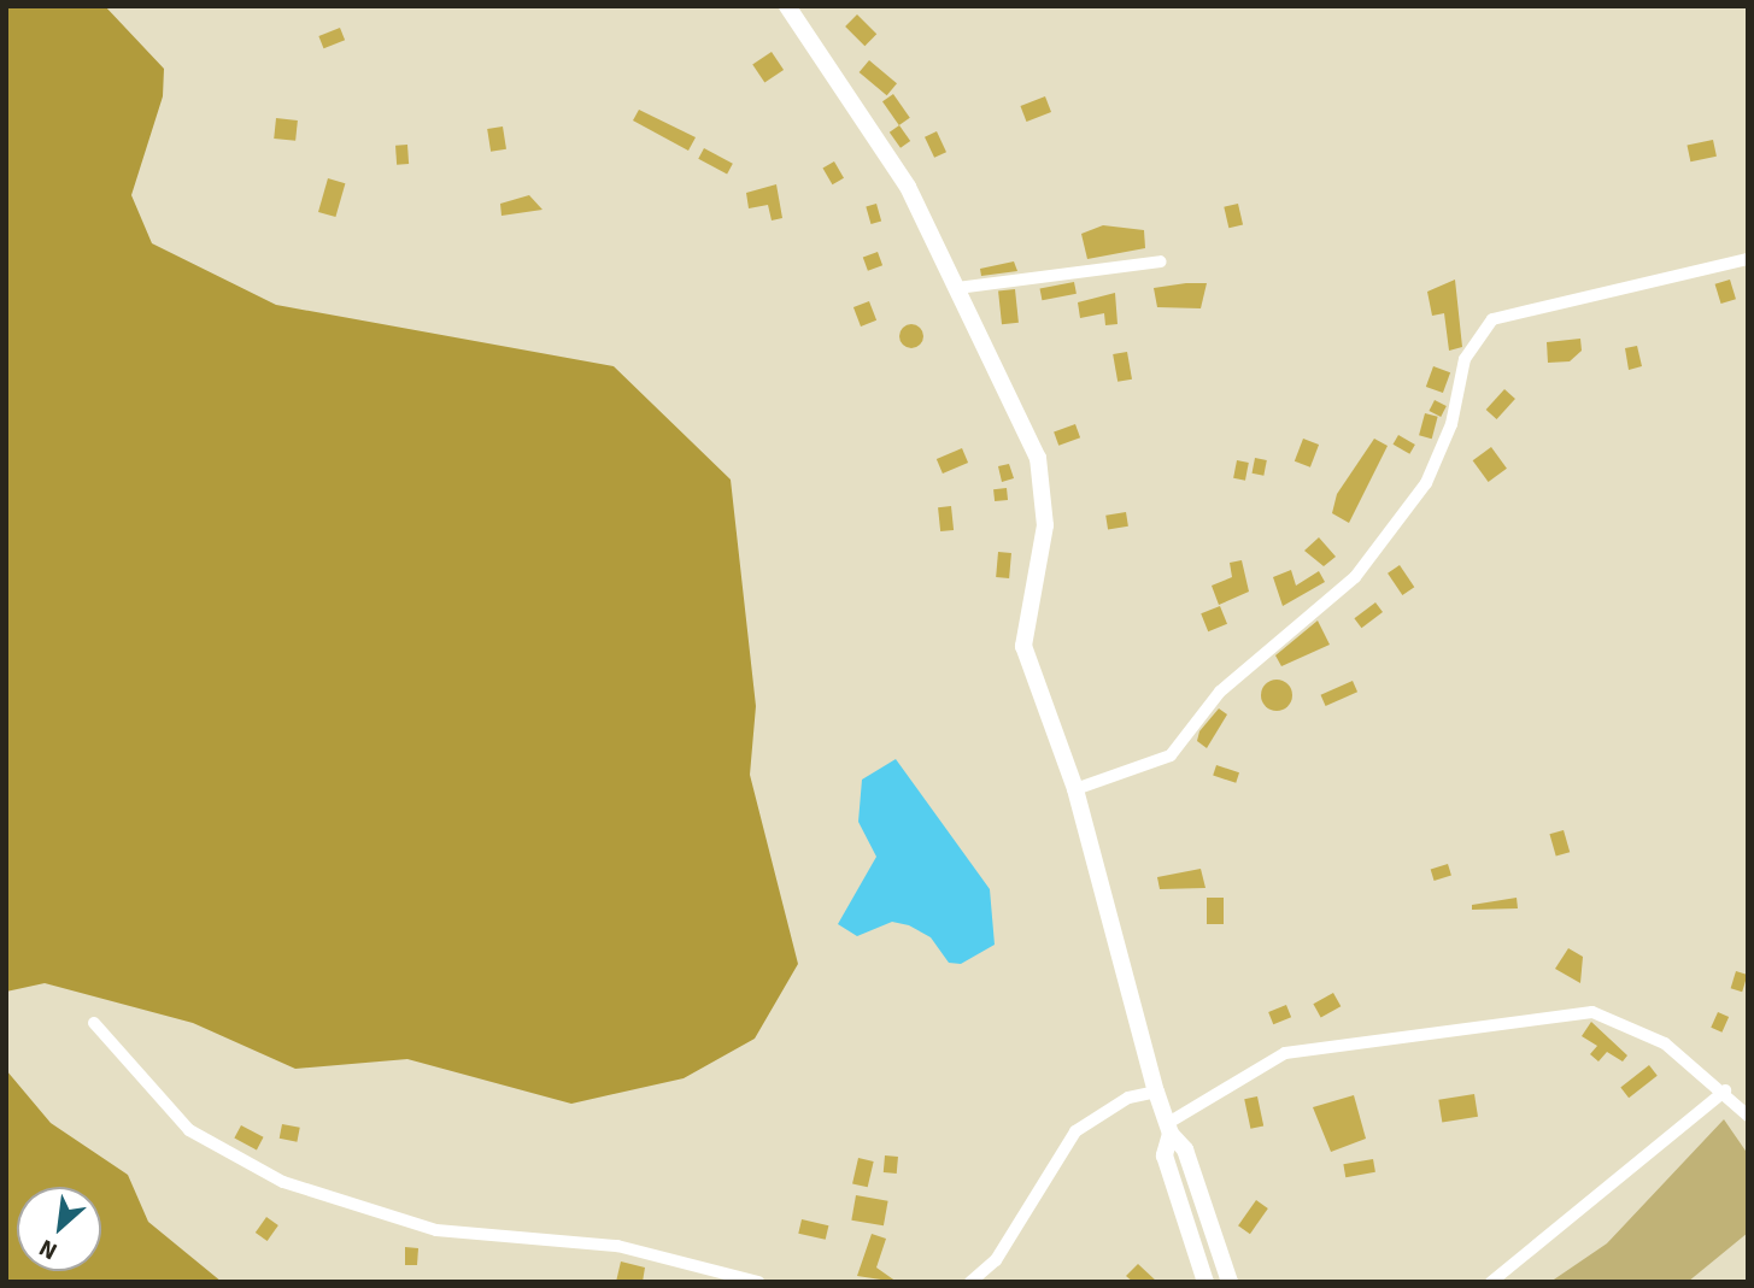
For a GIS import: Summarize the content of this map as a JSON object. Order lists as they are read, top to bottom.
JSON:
{
  "north": "bottom left"
}
